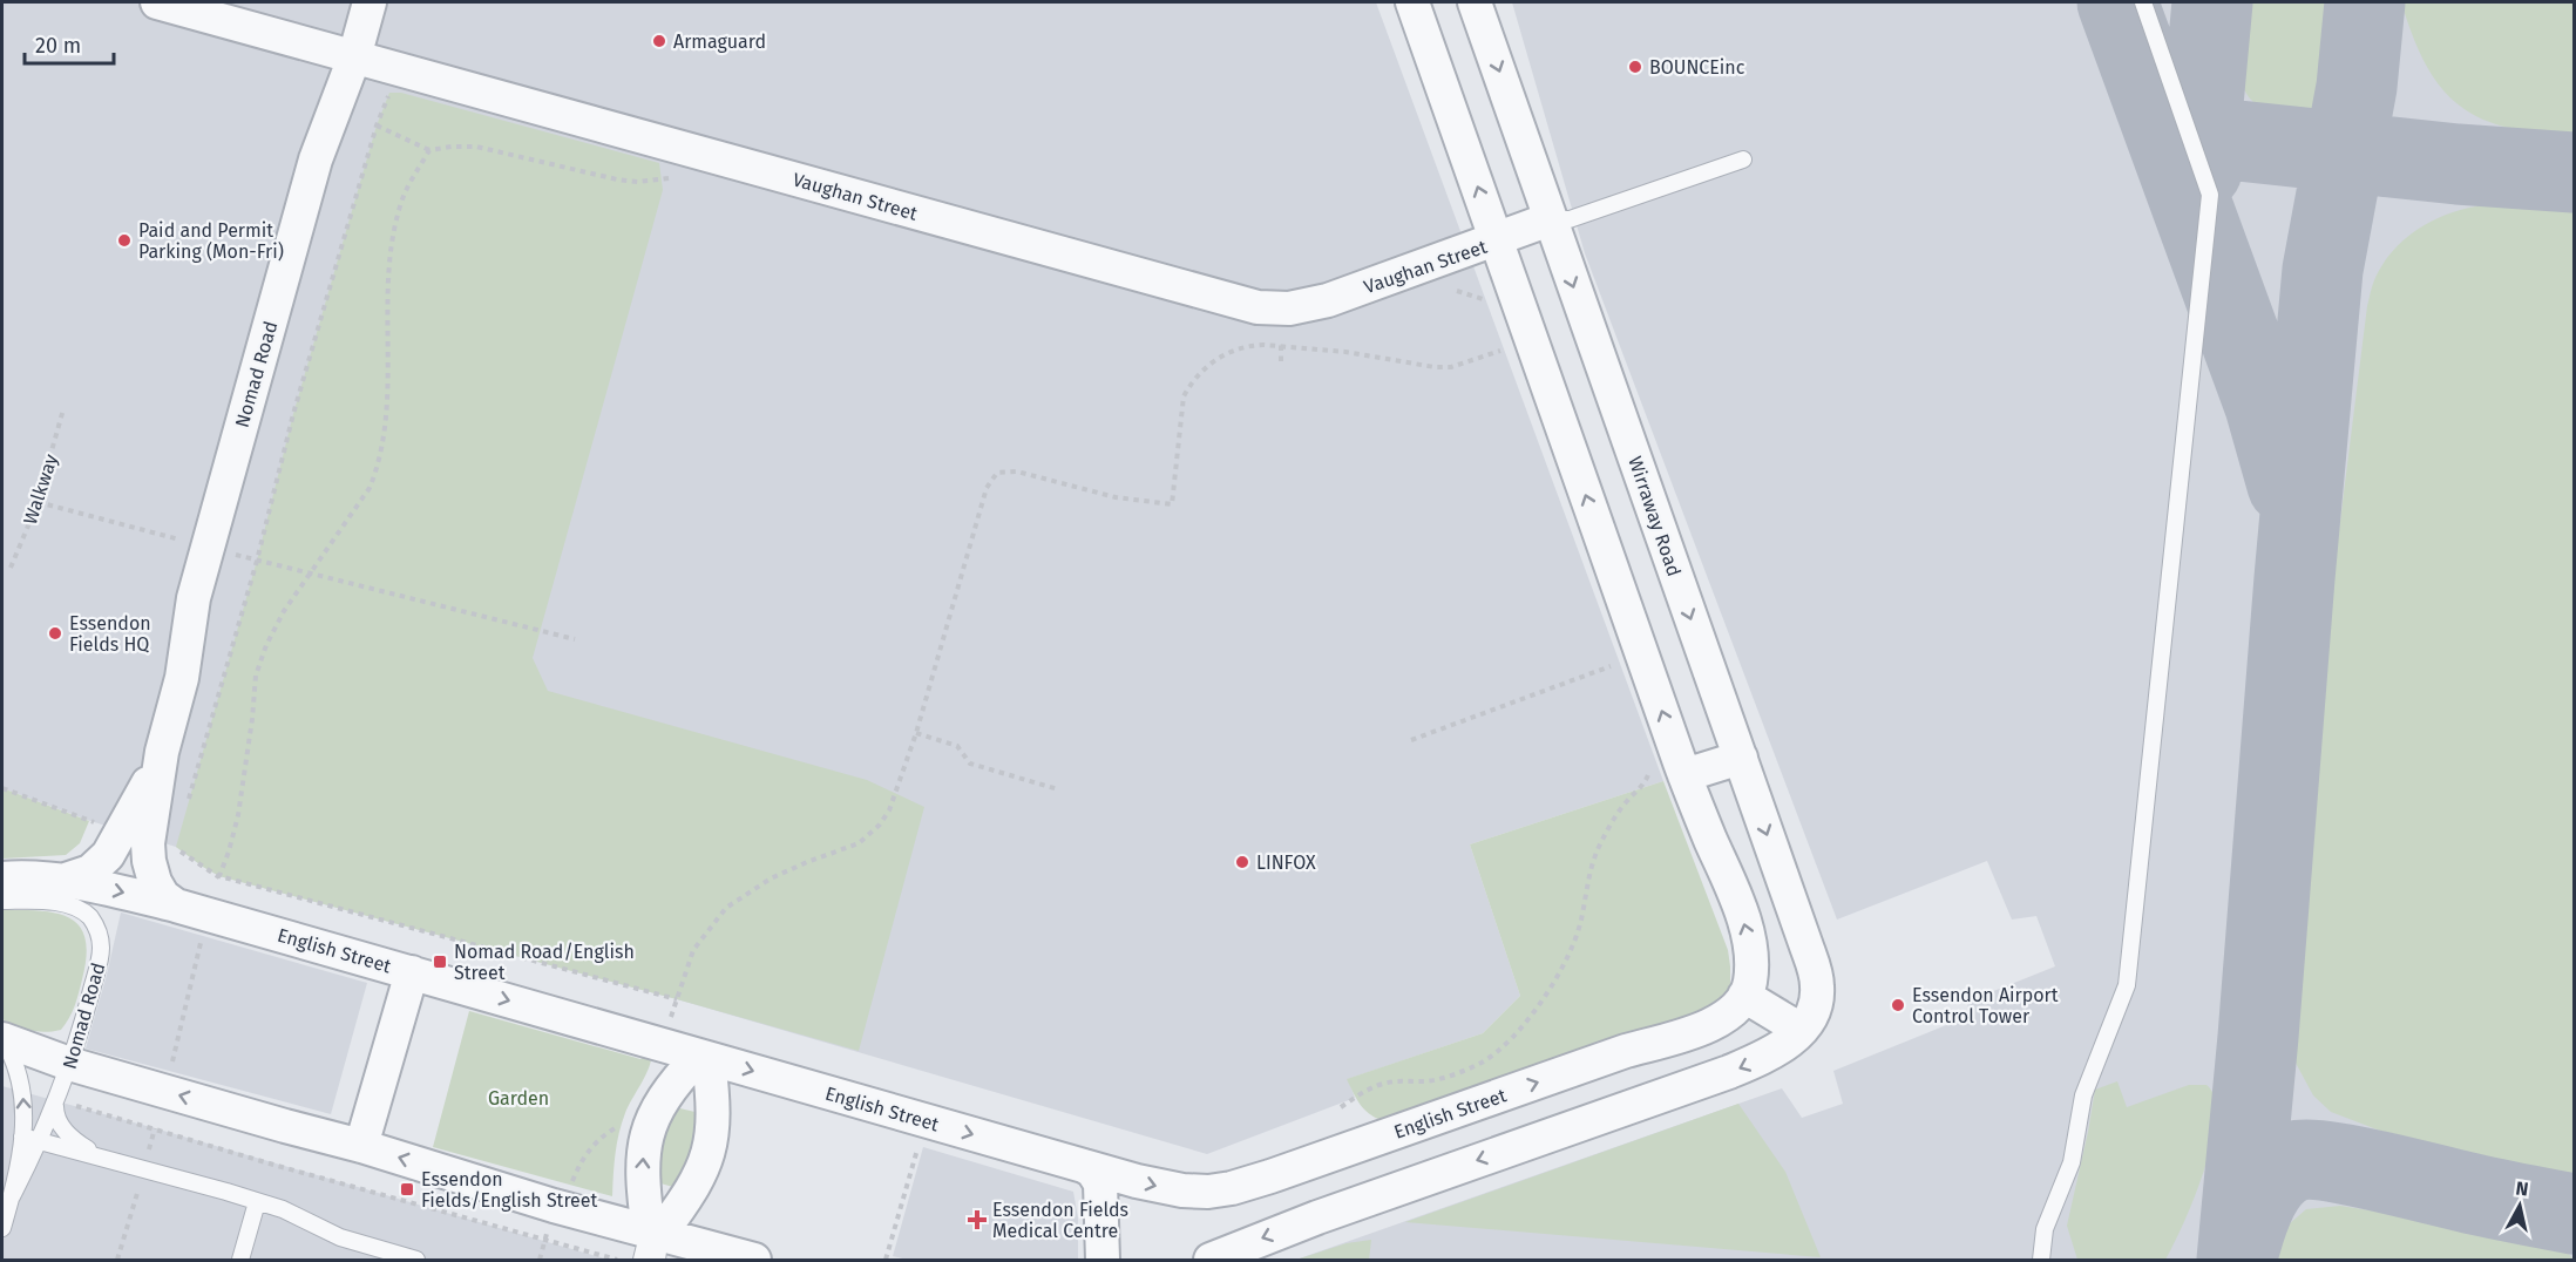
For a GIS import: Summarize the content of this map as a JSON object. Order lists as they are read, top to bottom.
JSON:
{
  "streets": {
    "street": [
      "Vaughan Street",
      "Nomad Road",
      "Wirraway Road",
      "English Street"
    ],
    "path": ["Walkway"]
  },
  "crossings": [
    ["Vaughan Street", "Nomad Road"],
    ["Vaughan Street", "Wirraway Road"],
    ["Nomad Road", "English Street"]
  ],
  "parks": ["Garden"],
  "places": {
    "other": [
      "Armaguard",
      "BOUNCEinc",
      "Paid and Permit Parking (Mon-Fri)",
      "Essendon Fields HQ",
      "LINFOX",
      "Essendon Airport Control Tower"
    ],
    "transit": ["Nomad Road/English Street", "Essendon Fields/English Street"],
    "health": ["Essendon Fields Medical Centre"]
  },
  "scale_bar": "20 m",
  "north": "top"
}
